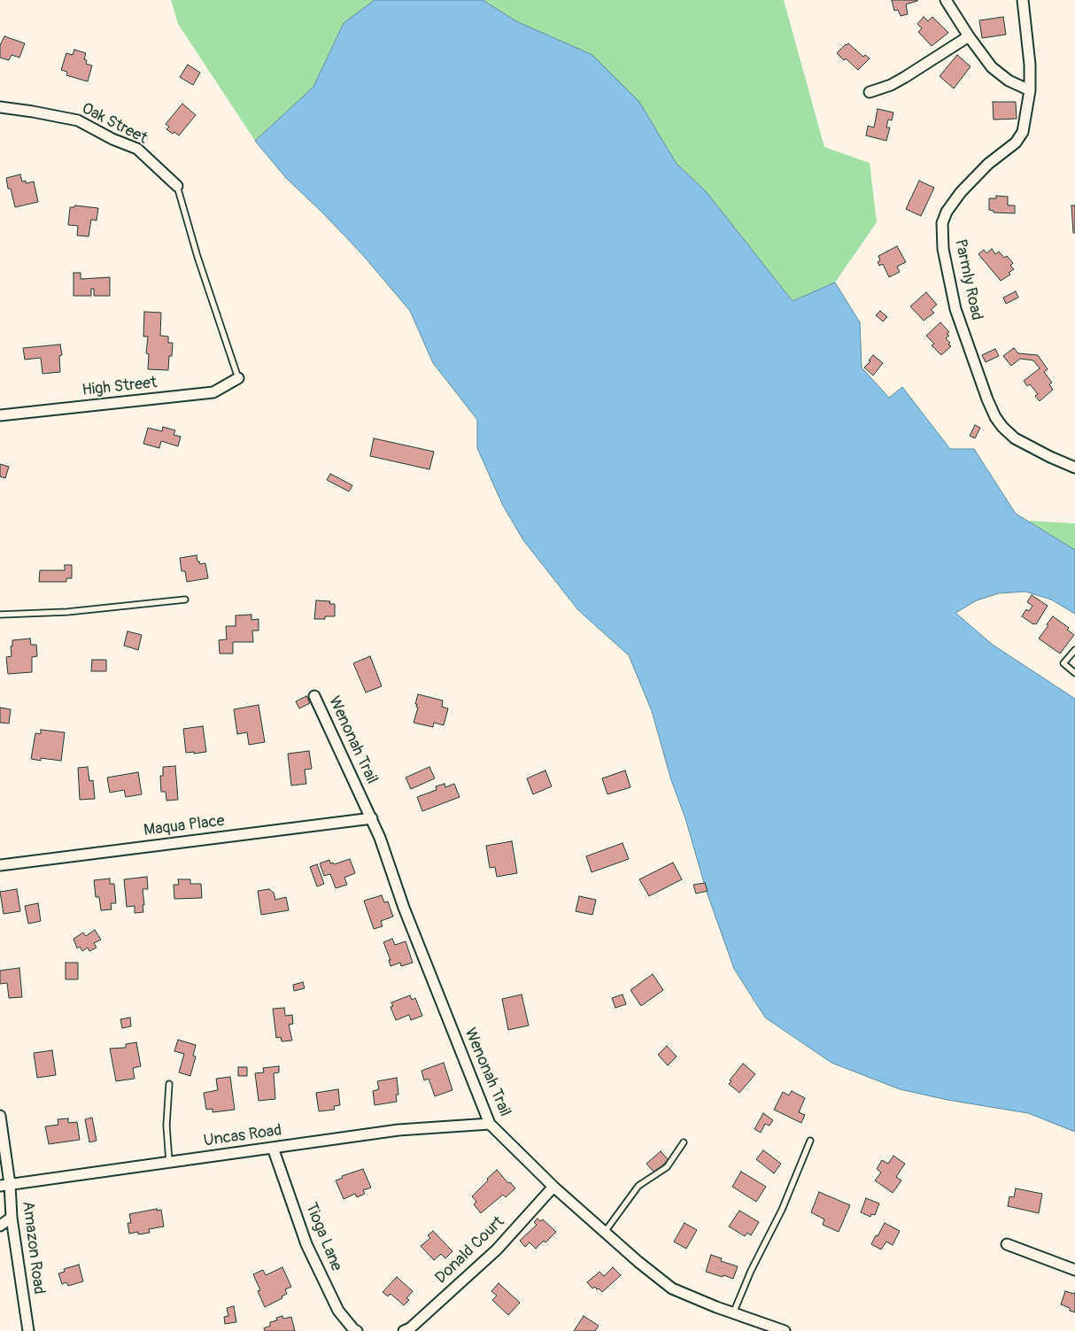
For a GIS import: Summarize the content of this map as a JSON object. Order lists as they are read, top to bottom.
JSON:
{
  "streets": {
    "street": [
      "Oak Street",
      "Parmly Road",
      "High Street",
      "Wenonah Trail",
      "Maqua Place",
      "Uncas Road",
      "Tioga Lane",
      "Amazon Road",
      "Donald Court"
    ]
  },
  "crossings": [
    ["Wenonah Trail", "Maqua Place"],
    ["Wenonah Trail", "Uncas Road"],
    ["Wenonah Trail", "Donald Court"],
    ["Uncas Road", "Tioga Lane"],
    ["Uncas Road", "Amazon Road"]
  ]
}
